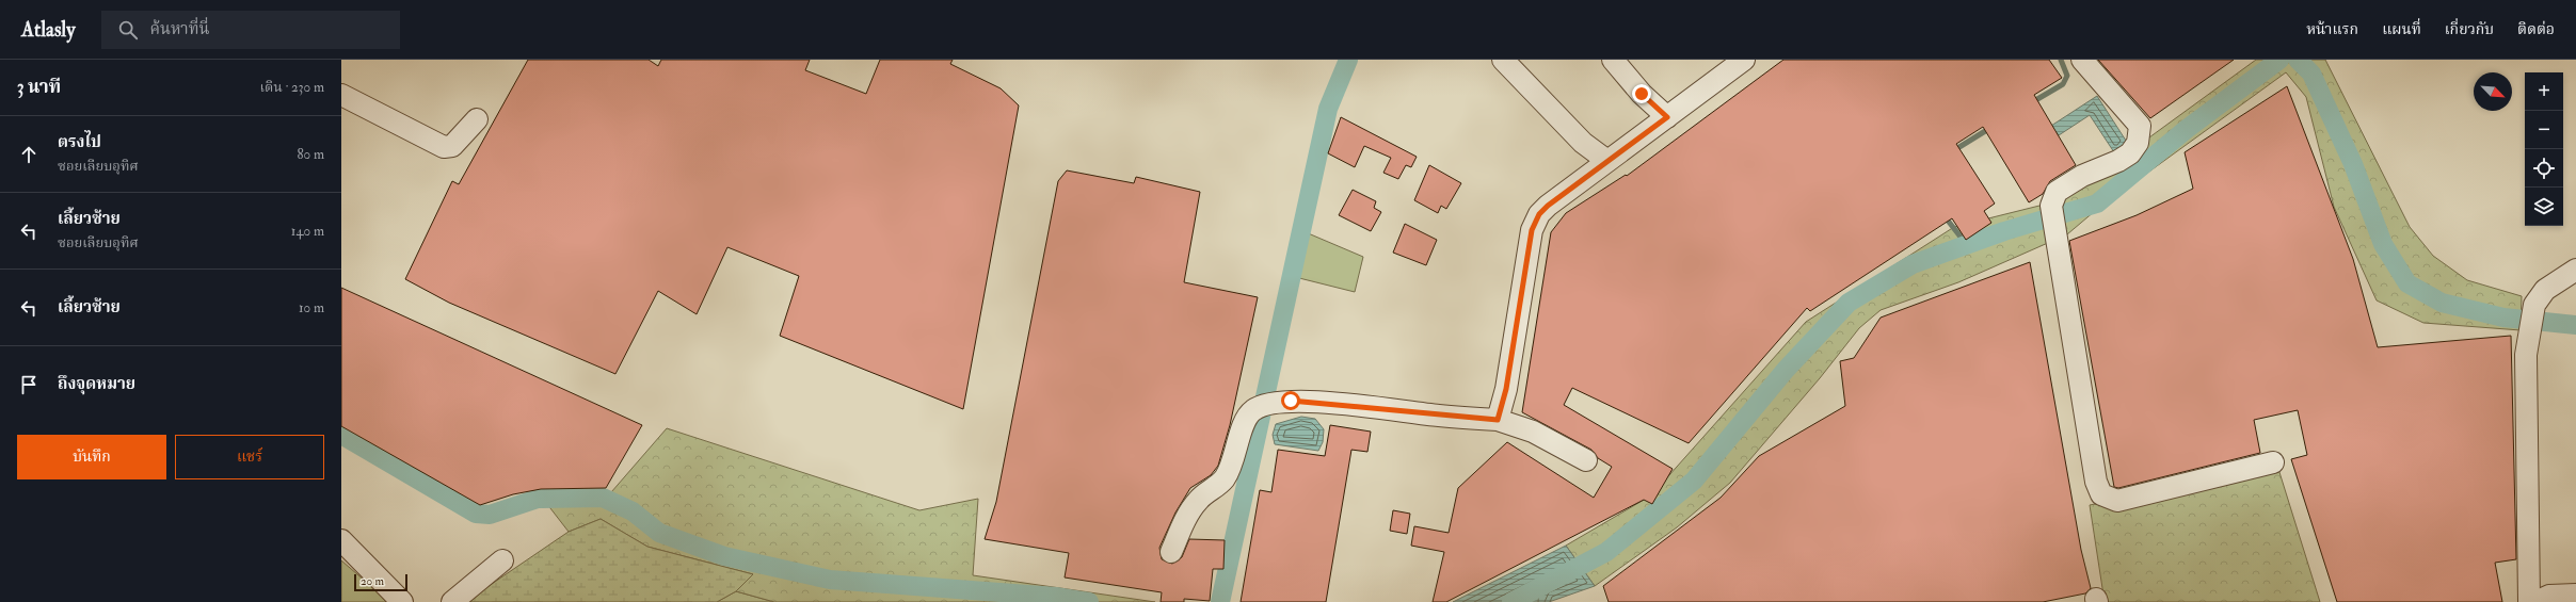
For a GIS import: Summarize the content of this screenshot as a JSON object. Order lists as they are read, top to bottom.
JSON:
{
  "scale_bar": "20 m",
  "north": "bottom right",
  "page": {
    "header": "Atlasly",
    "search": "ค้นหาที่นี่",
    "nav": [
      "หน้าแรก",
      "แผนที่",
      "เกี่ยวกับ",
      "ติดต่อ"
    ],
    "heading": ["3 นาที", "เดิน · 230 m"],
    "map_buttons": ["+", "−"],
    "list": [
      ["ตรงไป", "ซอยเลียบอุทิศ", "80 m"],
      ["เลี้ยวซ้าย", "ซอยเลียบอุทิศ", "140 m"],
      ["เลี้ยวซ้าย", "10 m"],
      "ถึงจุดหมาย"
    ],
    "buttons": ["บันทึก", "แชร์"],
    "scale": "20 m"
  }
}
